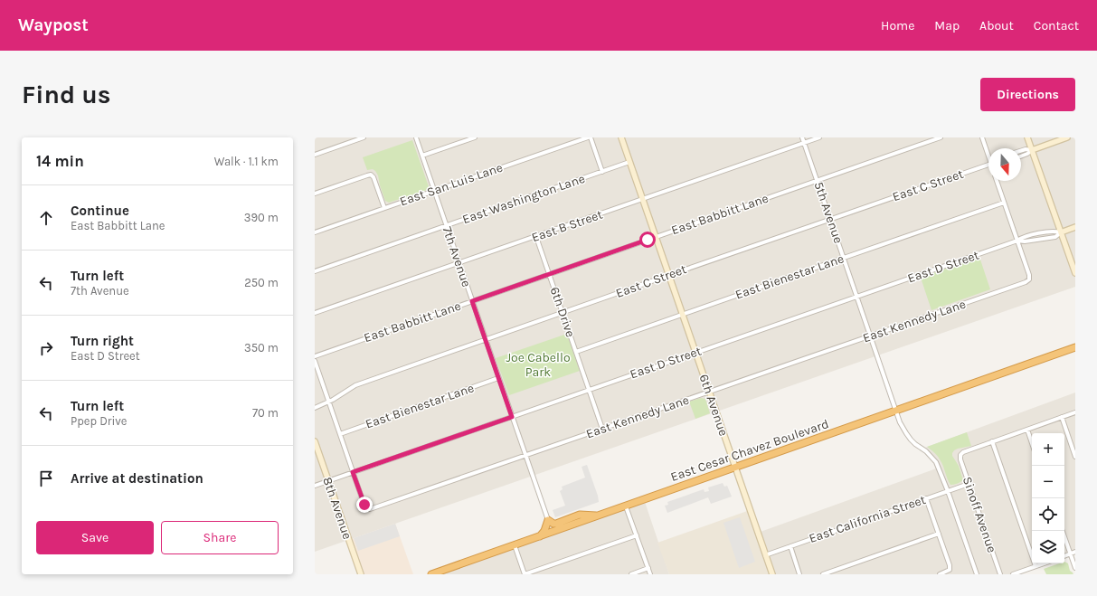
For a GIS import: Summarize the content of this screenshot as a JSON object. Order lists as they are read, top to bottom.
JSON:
{
  "streets": {
    "highway": ["East Cesar Chavez Boulevard"],
    "street": [
      "East San Luis Lane",
      "East C Street",
      "East Washington Lane",
      "5th Avenue",
      "East Babbitt Lane",
      "East B Street",
      "7th Avenue",
      "East D Street",
      "East Bienestar Lane",
      "6th Drive",
      "East Kennedy Lane",
      "6th Avenue",
      "8th Avenue",
      "Sinoff Avenue",
      "East California Street"
    ]
  },
  "crossings": [
    ["East San Luis Lane", "7th Avenue"],
    ["East C Street", "5th Avenue"],
    ["East C Street", "7th Avenue"],
    ["East C Street", "6th Drive"],
    ["East C Street", "6th Avenue"],
    ["East Washington Lane", "7th Avenue"],
    ["East Washington Lane", "6th Avenue"],
    ["5th Avenue", "East Babbitt Lane"],
    ["5th Avenue", "East B Street"],
    ["5th Avenue", "East D Street"],
    ["5th Avenue", "East Bienestar Lane"],
    ["5th Avenue", "East Kennedy Lane"],
    ["5th Avenue", "East Cesar Chavez Boulevard"],
    ["5th Avenue", "East California Street"],
    ["East Babbitt Lane", "7th Avenue"],
    ["East Babbitt Lane", "6th Drive"],
    ["East Babbitt Lane", "6th Avenue"],
    ["East B Street", "7th Avenue"],
    ["East B Street", "6th Drive"],
    ["East B Street", "6th Avenue"],
    ["7th Avenue", "East D Street"],
    ["7th Avenue", "East Bienestar Lane"],
    ["7th Avenue", "East Kennedy Lane"],
    ["East D Street", "6th Drive"],
    ["East D Street", "East Kennedy Lane"],
    ["East D Street", "6th Avenue"],
    ["East D Street", "8th Avenue"],
    ["East Bienestar Lane", "6th Drive"],
    ["East Bienestar Lane", "6th Avenue"],
    ["6th Drive", "East Kennedy Lane"],
    ["East Kennedy Lane", "6th Avenue"],
    ["6th Avenue", "East Cesar Chavez Boulevard"],
    ["6th Avenue", "East California Street"],
    ["Sinoff Avenue", "East California Street"]
  ],
  "parks": ["Joe Cabello Park"],
  "north": "bottom",
  "page": {
    "header": "Waypost",
    "nav": [
      "Home",
      "Map",
      "About",
      "Contact"
    ],
    "buttons": [
      "Directions",
      ["Save", "Share"]
    ],
    "title": "Find us",
    "heading": ["14 min", "Walk · 1.1 km"],
    "list": [
      ["Continue", "East Babbitt Lane", "390 m"],
      ["Turn left", "7th Avenue", "250 m"],
      ["Turn right", "East D Street", "350 m"],
      ["Turn left", "Ppep Drive", "70 m"],
      "Arrive at destination"
    ],
    "map_buttons": ["+", "−"]
  }
}
